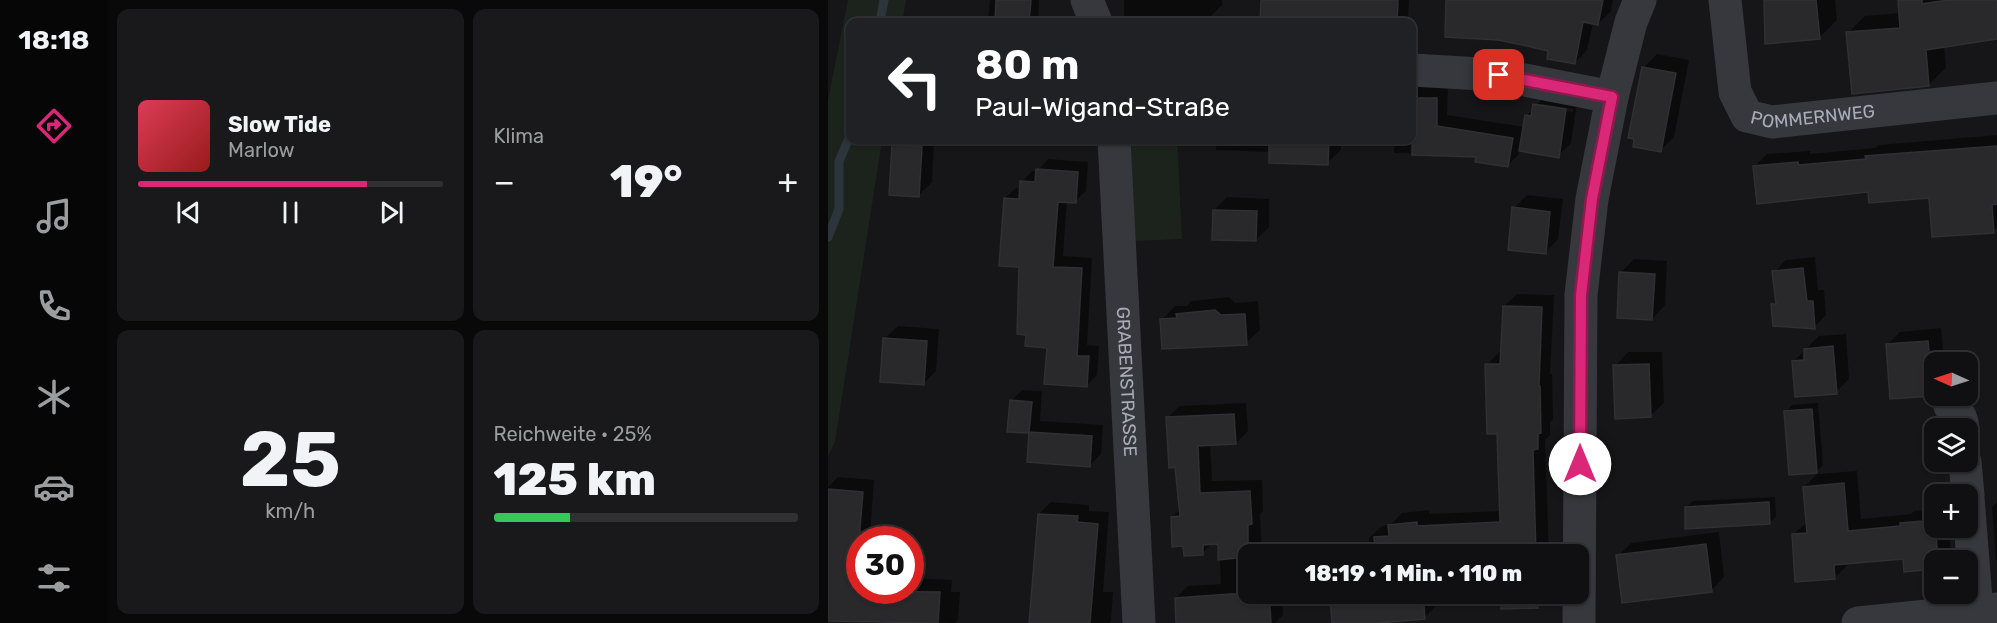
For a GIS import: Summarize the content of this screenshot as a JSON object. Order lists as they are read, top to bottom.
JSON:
{
  "streets": {
    "street": ["POMMERNWEG", "GRABENSTRASSE"]
  },
  "north": "left",
  "page": {
    "tabs": "18:18",
    "tile": [
      "Klima",
      ["25", "km/h"],
      ["Reichweite · 25%", "125 km"]
    ],
    "turn": ["80 m", "Paul-Wigand-Straße"],
    "song": ["Slow Tide", "Marlow"],
    "heat": ["−", "19°", "+"],
    "map_buttons": ["+", "−"],
    "limit": "30",
    "trip": "18:19 · 1 Min. · 110 m"
  }
}
